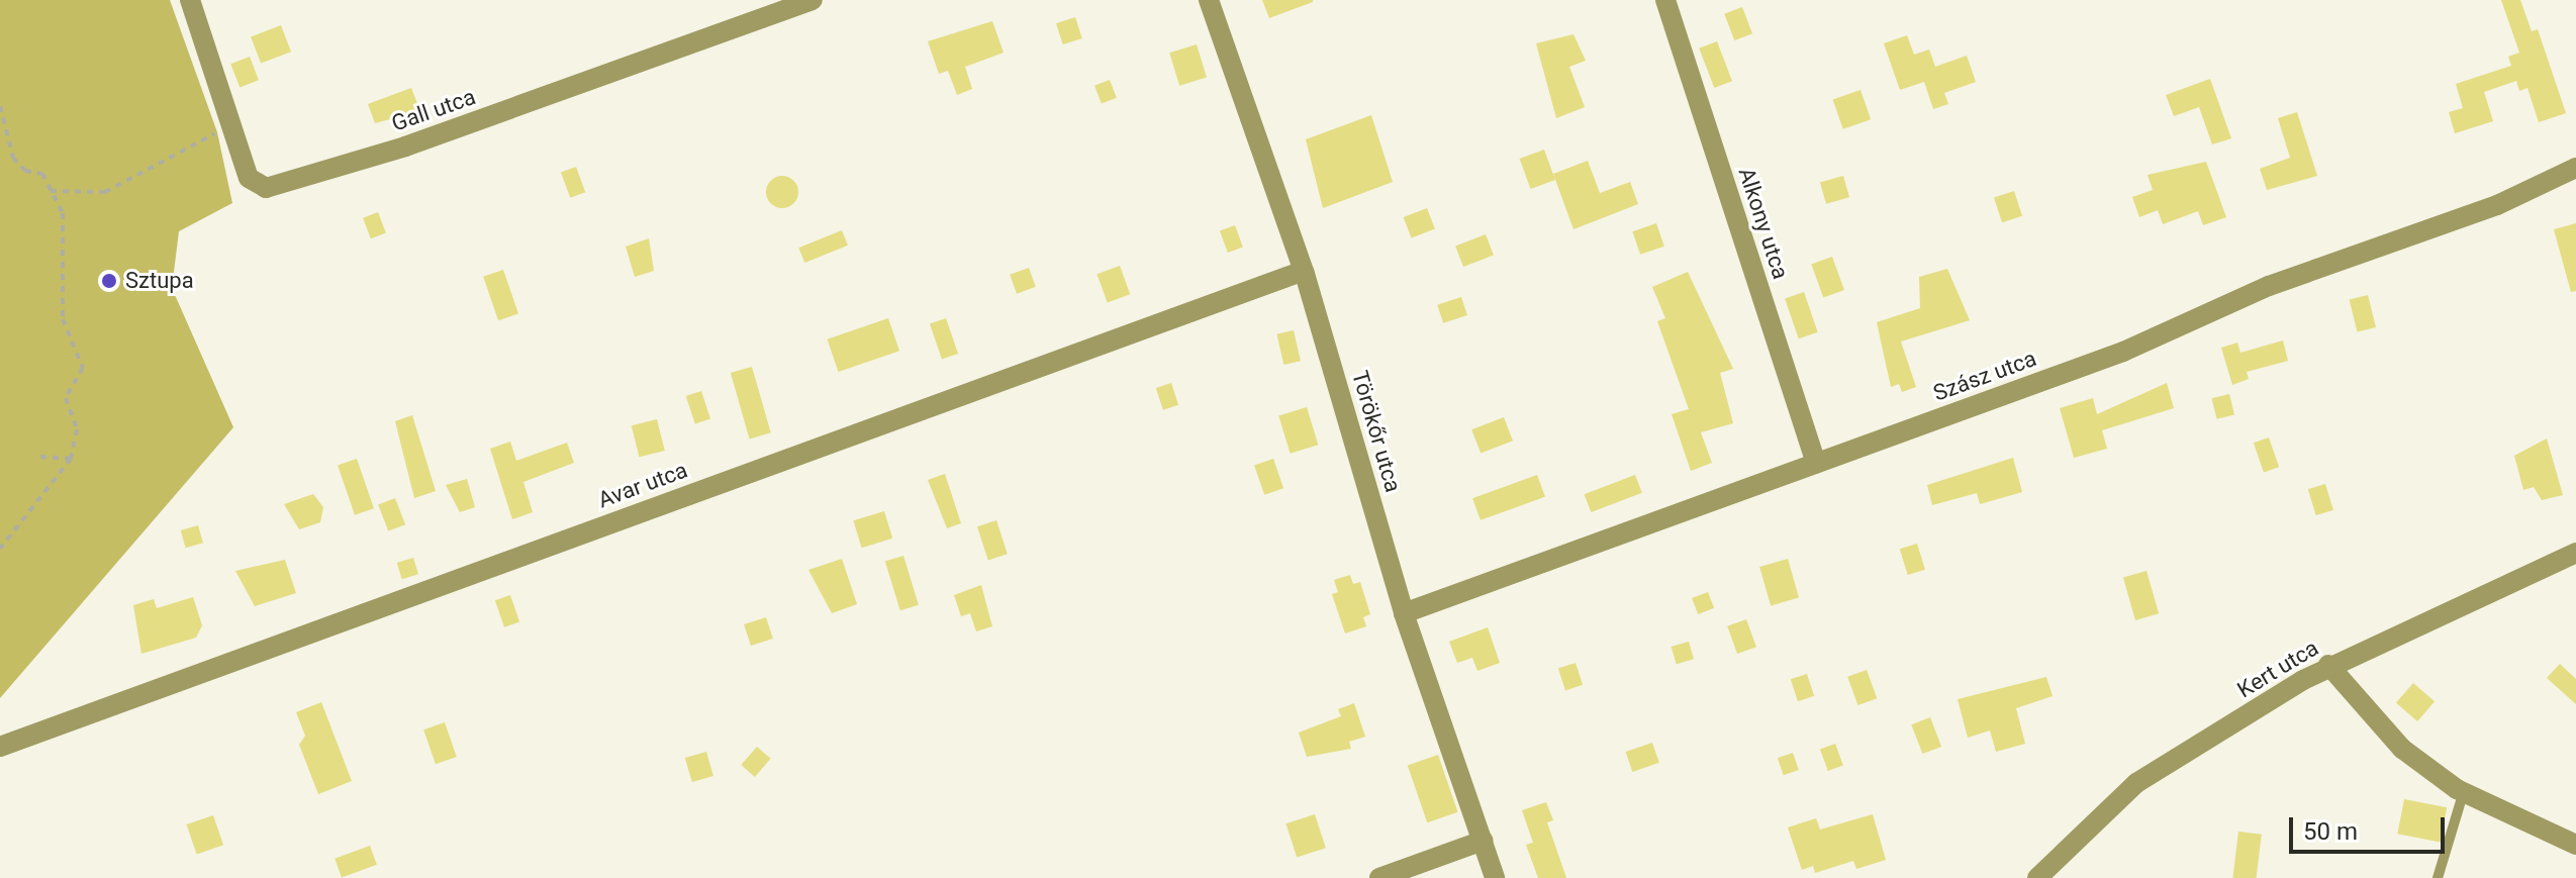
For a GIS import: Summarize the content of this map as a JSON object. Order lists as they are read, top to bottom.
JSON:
{
  "streets": {
    "street": [
      "Gall utca",
      "Alkony utca",
      "Szász utca",
      "Törökőr utca",
      "Avar utca",
      "Kert utca"
    ]
  },
  "crossings": [
    ["Alkony utca", "Szász utca"],
    ["Szász utca", "Törökőr utca"],
    ["Törökőr utca", "Avar utca"]
  ],
  "places": ["Sztupa"],
  "scale_bar": "50 m"
}
